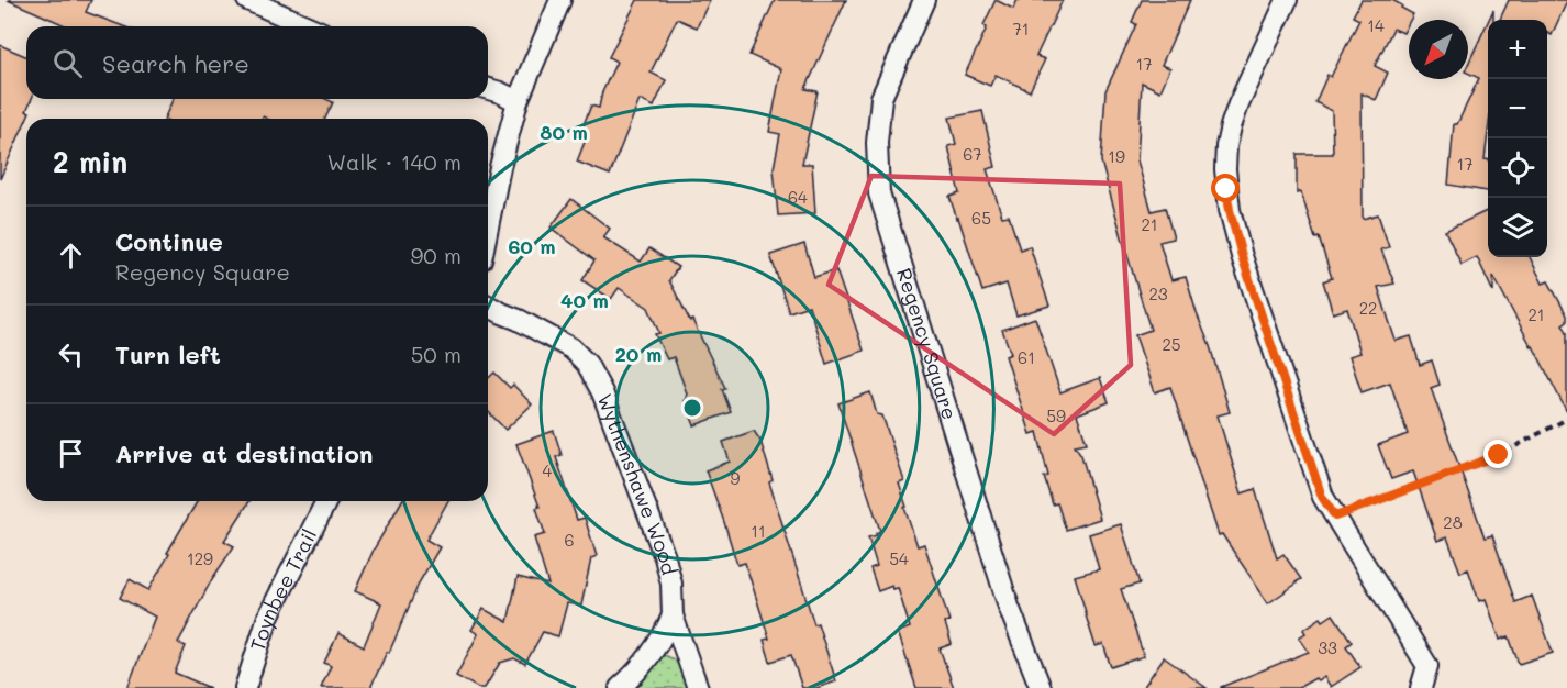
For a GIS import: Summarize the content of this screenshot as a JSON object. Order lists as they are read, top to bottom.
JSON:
{
  "streets": {
    "street": ["Regency Square", "Wythenshawe Wood", "Toynbee Trail"]
  },
  "house_numbers": [
    "14",
    "71",
    "17",
    "67",
    "19",
    "17",
    "64",
    "65",
    "21",
    "23",
    "22",
    "21",
    "25",
    "61",
    "59",
    "4",
    "9",
    "28",
    "11",
    "6",
    "129",
    "54",
    "33"
  ],
  "north": "bottom left",
  "page": {
    "map_buttons": ["+", "−"],
    "search": "Search here",
    "heading": ["2 min", "Walk · 140 m"],
    "list": [
      ["Continue", "Regency Square", "90 m"],
      ["Turn left", "50 m"],
      "Arrive at destination"
    ]
  },
  "rings": [
    "80 m",
    "60 m",
    "40 m",
    "20 m"
  ]
}
